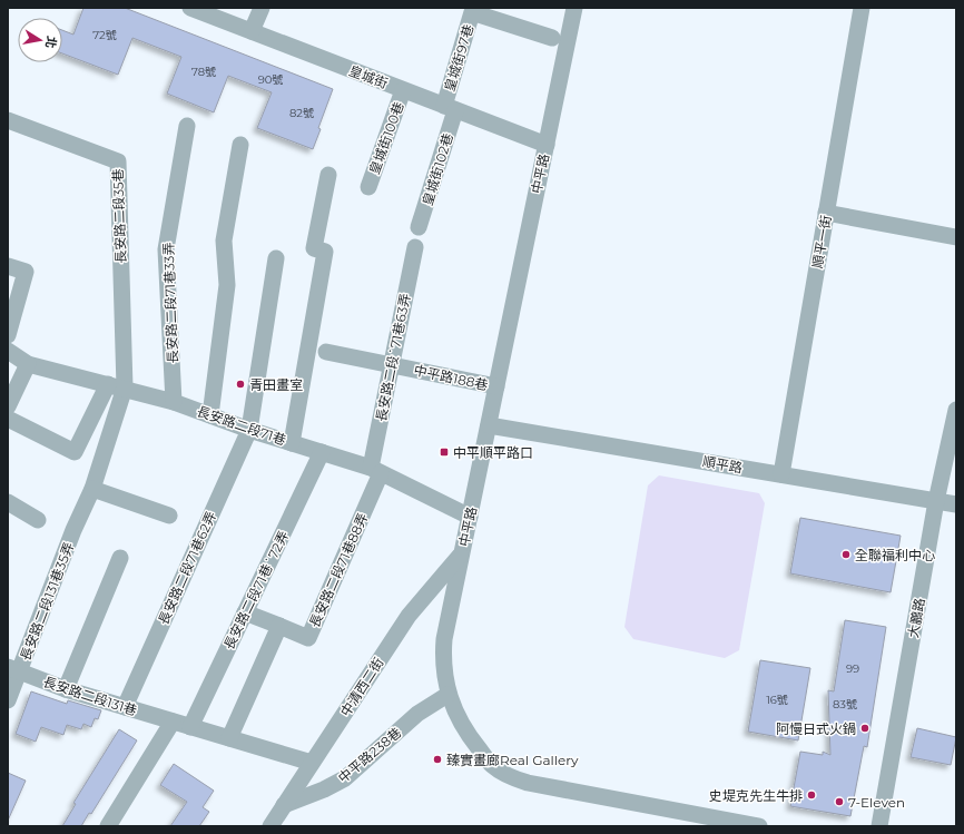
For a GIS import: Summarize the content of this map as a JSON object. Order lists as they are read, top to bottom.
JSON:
{
  "streets": {
    "street": [
      "皇城街97巷",
      "皇城街",
      "皇城街100巷",
      "皇城街102巷",
      "中平路",
      "長安路二段35巷",
      "順平一街",
      "長安路二段71巷33弄",
      "長安路二段˙71巷63弄",
      "中平路188巷",
      "長安路二段71巷",
      "順平路",
      "長安路二段71巷62弄",
      "長安路二段71巷88弄",
      "長安路二段71巷˙72弄",
      "長安路二段131巷35弄",
      "大鵬路",
      "中清西二街",
      "長安路二段131巷",
      "中平路238巷"
    ]
  },
  "crossings": [
    ["皇城街97巷", "皇城街"],
    ["皇城街97巷", "皇城街102巷"],
    ["皇城街", "皇城街100巷"],
    ["皇城街", "皇城街102巷"],
    ["皇城街", "中平路"],
    ["中平路", "中平路188巷"],
    ["中平路", "長安路二段71巷"],
    ["中平路", "順平路"],
    ["中平路", "中清西二街"],
    ["中平路", "中平路238巷"],
    ["長安路二段35巷", "長安路二段71巷"],
    ["長安路二段35巷", "長安路二段131巷35弄"],
    ["順平一街", "順平路"],
    ["長安路二段71巷33弄", "長安路二段71巷"],
    ["長安路二段˙71巷63弄", "中平路188巷"],
    ["長安路二段˙71巷63弄", "長安路二段71巷"],
    ["長安路二段˙71巷63弄", "長安路二段71巷88弄"],
    ["長安路二段71巷", "長安路二段71巷62弄"],
    ["長安路二段71巷", "長安路二段71巷88弄"],
    ["長安路二段71巷", "長安路二段71巷˙72弄"],
    ["長安路二段71巷", "長安路二段131巷35弄"],
    ["順平路", "大鵬路"],
    ["長安路二段71巷62弄", "長安路二段131巷"],
    ["長安路二段71巷88弄", "長安路二段71巷˙72弄"],
    ["長安路二段71巷˙72弄", "長安路二段131巷"],
    ["長安路二段131巷35弄", "長安路二段131巷"],
    ["中清西二街", "長安路二段131巷"],
    ["中清西二街", "中平路238巷"]
  ],
  "places": {
    "other": [
      "青田畫室",
      "全聯福利中心",
      "阿慢日式火鍋",
      "臻實畫廊Real Gallery",
      "史堤克先生牛排",
      "7-Eleven"
    ],
    "transit": ["中平順平路口"]
  },
  "house_numbers": [
    "72號",
    "78號",
    "90號",
    "82號",
    "99",
    "16號",
    "83號"
  ],
  "north": "right"
}
